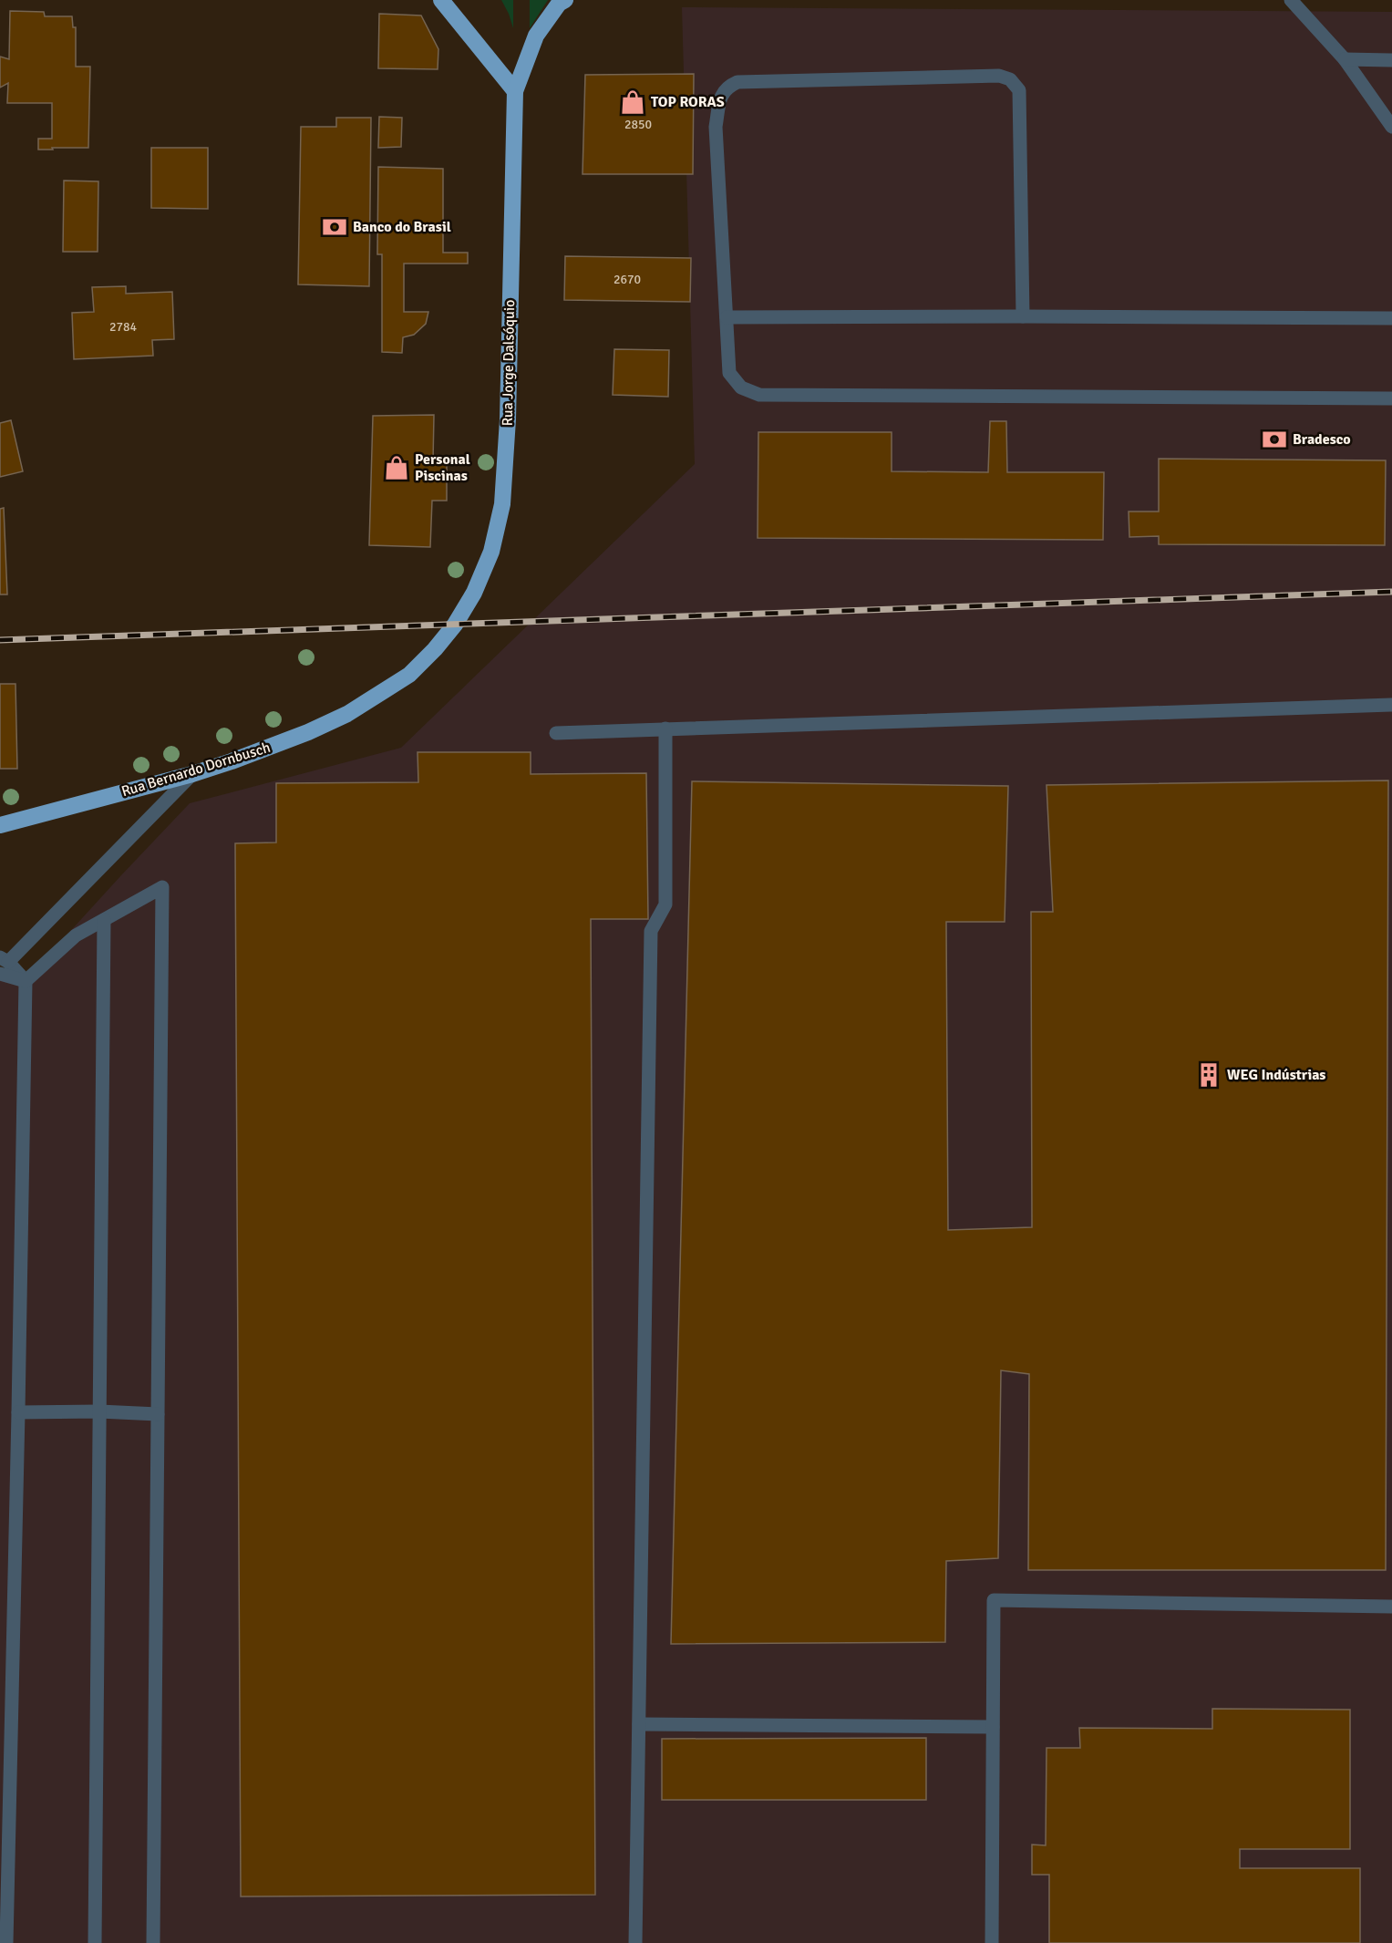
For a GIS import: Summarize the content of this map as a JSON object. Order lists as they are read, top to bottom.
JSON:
{
  "streets": {
    "highway": ["Rua Jorge Dalsóquio", "Rua Bernardo Dornbusch"]
  },
  "crossings": [
    ["Rua Jorge Dalsóquio", "Rua Bernardo Dornbusch"]
  ],
  "places": {
    "shop": ["TOP RORAS", "Personal Piscinas"],
    "bank": ["Banco do Brasil", "Bradesco"],
    "building": ["WEG Indústrias"]
  },
  "house_numbers": ["2850", "2670", "2784"]
}
